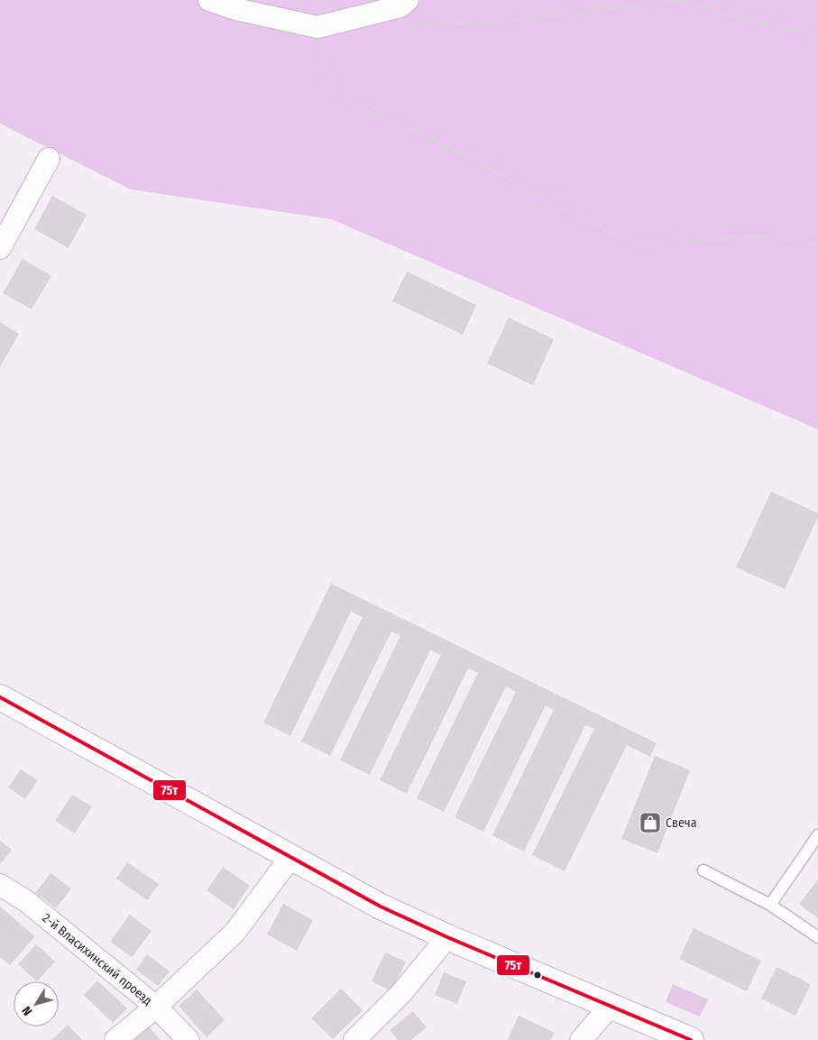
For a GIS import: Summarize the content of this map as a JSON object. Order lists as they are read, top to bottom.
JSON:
{
  "streets": {
    "street": ["2-й Власихинский проезд"]
  },
  "places": {
    "shop": ["Свеча"]
  },
  "lines": ["transit line 75т"],
  "north": "bottom left"
}
